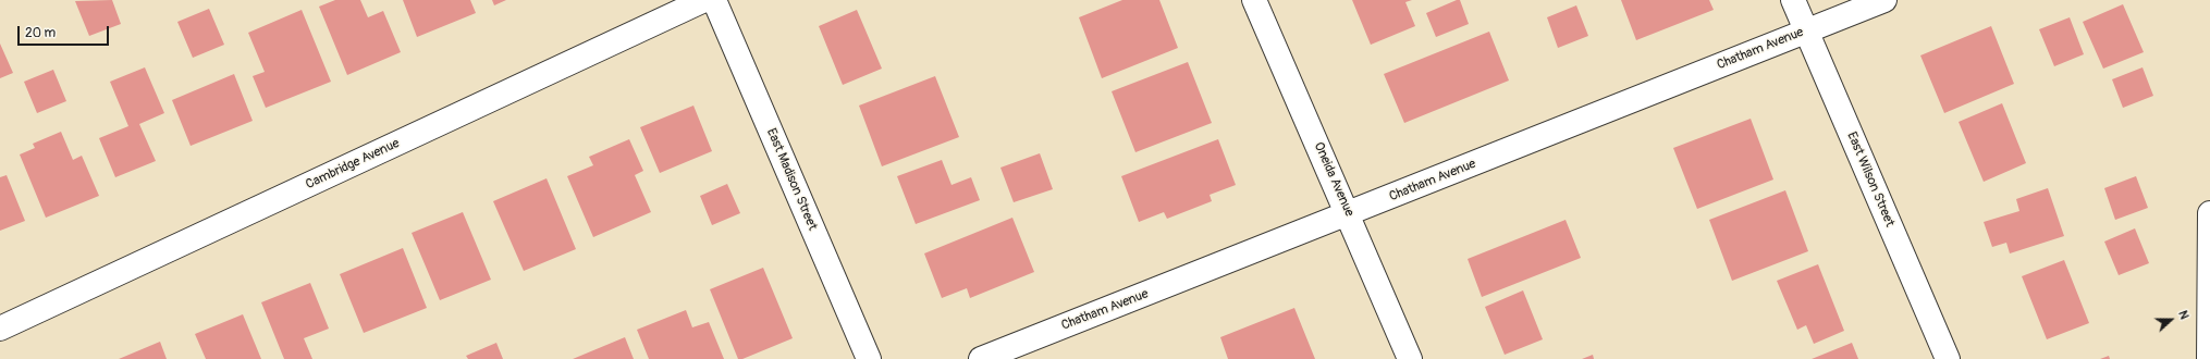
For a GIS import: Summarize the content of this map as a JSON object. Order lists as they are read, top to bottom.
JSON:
{
  "streets": {
    "street": [
      "Chatham Avenue",
      "Cambridge Avenue",
      "East Madison Street",
      "Oneida Avenue",
      "East Wilson Street"
    ]
  },
  "crossings": [
    ["Chatham Avenue", "Oneida Avenue"],
    ["Chatham Avenue", "East Wilson Street"]
  ],
  "scale_bar": "20 m",
  "north": "right"
}
